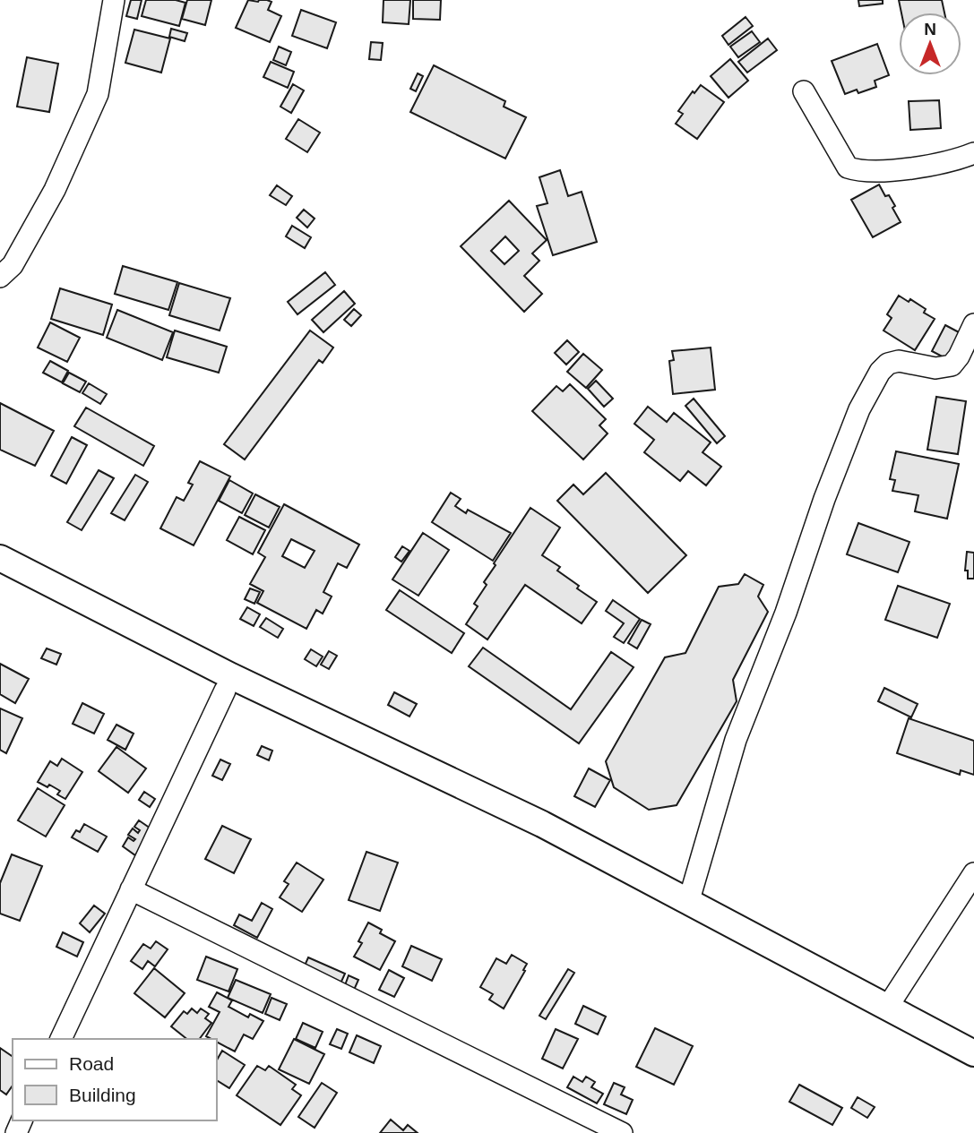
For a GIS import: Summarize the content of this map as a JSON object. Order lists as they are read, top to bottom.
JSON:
{
  "legend": ["Road", "Building"],
  "north": "top"
}
